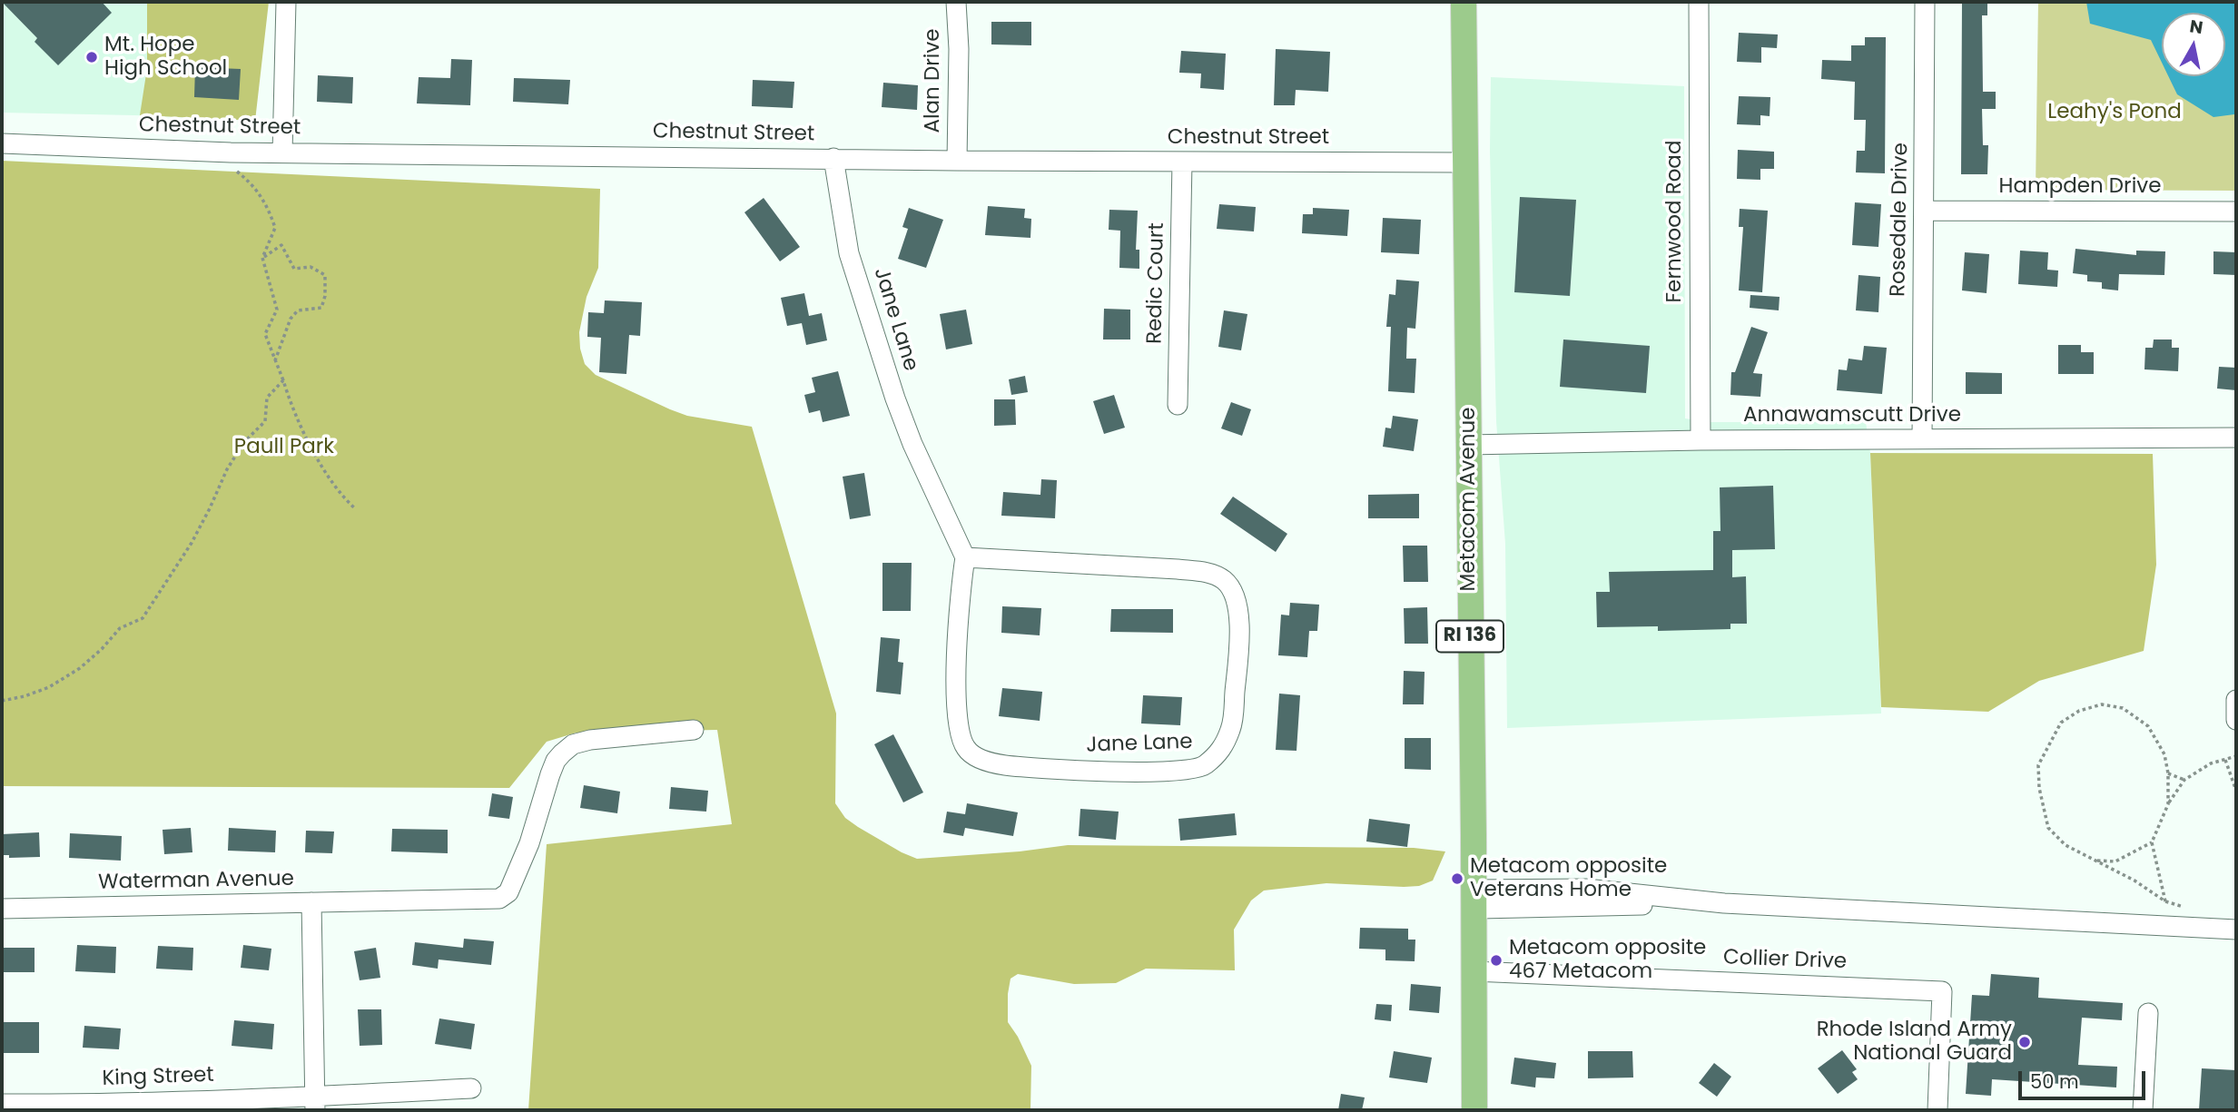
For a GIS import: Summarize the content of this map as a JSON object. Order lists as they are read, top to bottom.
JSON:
{
  "streets": {
    "main road": ["Metacom Avenue", "RI 136"],
    "street": [
      "Alan Drive",
      "Chestnut Street",
      "Hampden Drive",
      "Rosedale Drive",
      "Fernwood Road",
      "Redic Court",
      "Jane Lane",
      "Annawamscutt Drive",
      "Waterman Avenue",
      "Collier Drive",
      "King Street"
    ]
  },
  "crossings": [
    ["Alan Drive", "Chestnut Street"],
    ["Chestnut Street", "Redic Court"],
    ["Chestnut Street", "Jane Lane"],
    ["Chestnut Street", "Metacom Avenue"],
    ["Hampden Drive", "Rosedale Drive"],
    ["Rosedale Drive", "Annawamscutt Drive"],
    ["Fernwood Road", "Annawamscutt Drive"],
    ["Annawamscutt Drive", "Metacom Avenue"],
    ["Metacom Avenue", "Collier Drive"]
  ],
  "parks": ["Leahy's Pond", "Paull Park"],
  "places": [
    "Mt. Hope High School",
    "Metacom opposite Veterans Home",
    "Metacom opposite 467 Metacom",
    "Rhode Island Army National Guard"
  ],
  "scale_bar": "50 m",
  "north": "top"
}
